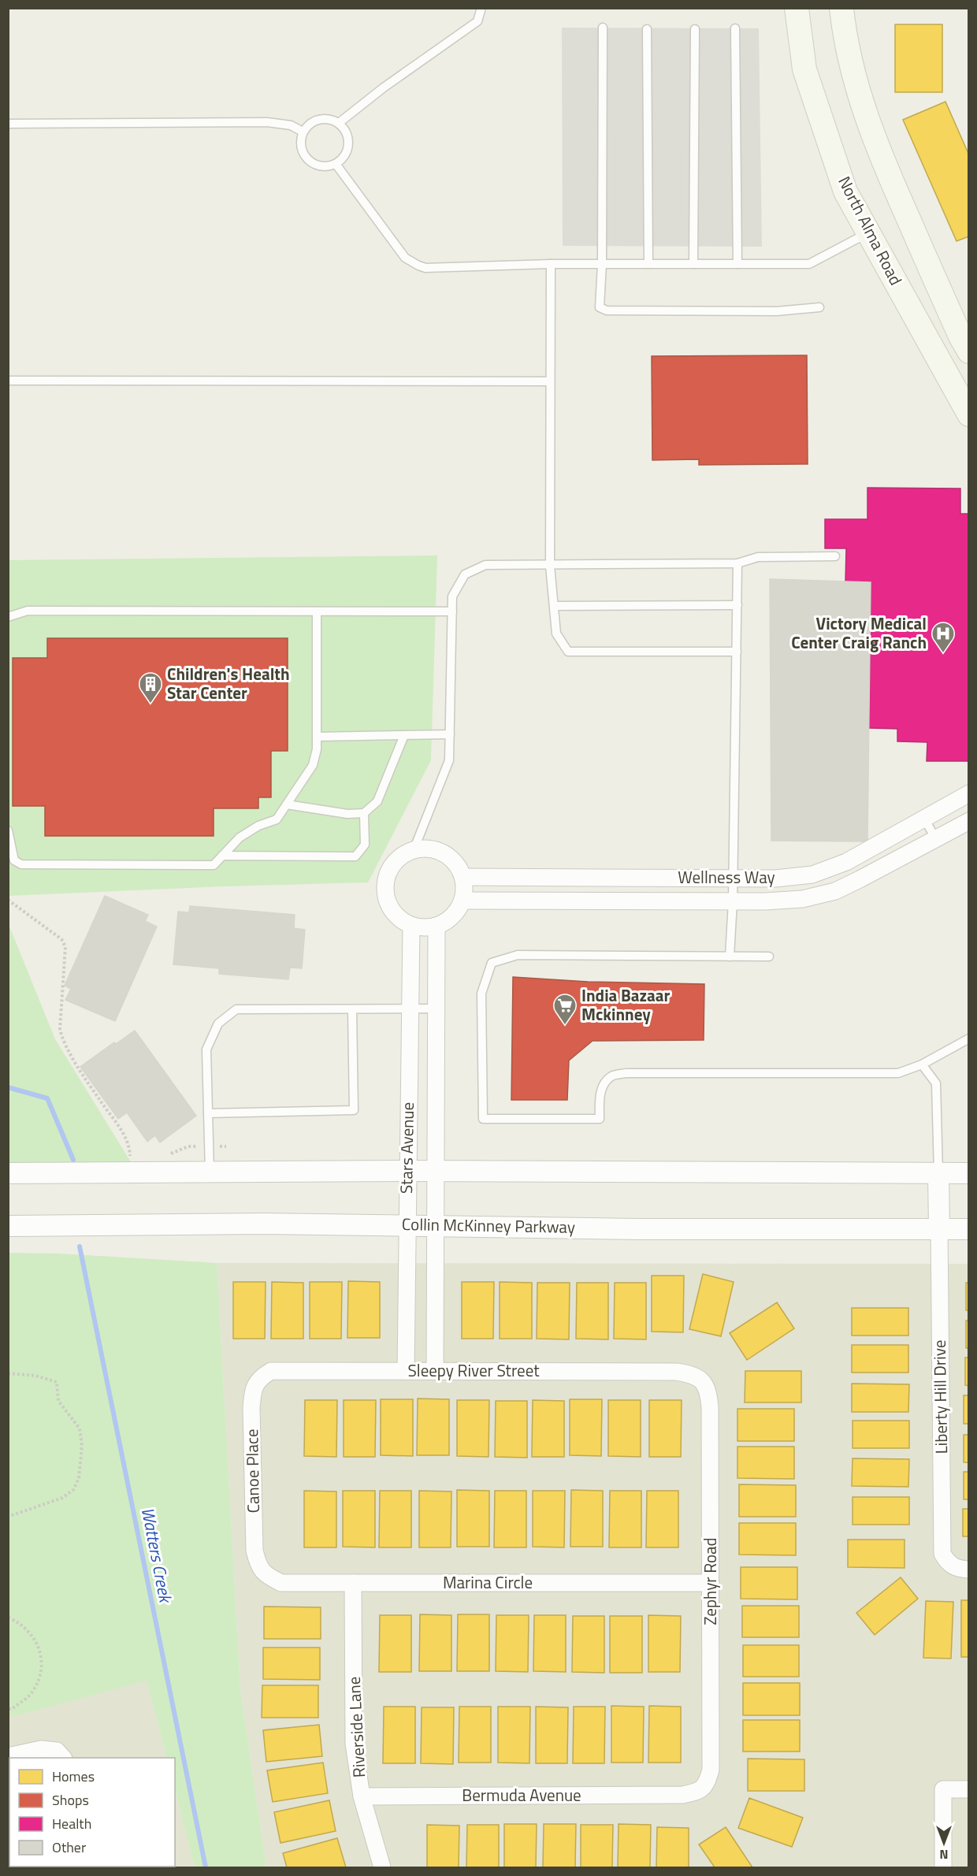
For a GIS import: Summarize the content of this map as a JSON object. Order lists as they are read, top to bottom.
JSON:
{
  "streets": {
    "main road": ["North Alma Road"],
    "street": [
      "Wellness Way",
      "Stars Avenue",
      "Collin McKinney Parkway",
      "Sleepy River Street",
      "Liberty Hill Drive",
      "Canoe Place",
      "Zephyr Road",
      "Marina Circle",
      "Riverside Lane",
      "Bermuda Avenue"
    ]
  },
  "crossings": [
    ["Wellness Way", "Stars Avenue"],
    ["Stars Avenue", "Collin McKinney Parkway"],
    ["Stars Avenue", "Sleepy River Street"],
    ["Collin McKinney Parkway", "Liberty Hill Drive"],
    ["Sleepy River Street", "Canoe Place"],
    ["Sleepy River Street", "Zephyr Road"],
    ["Canoe Place", "Marina Circle"],
    ["Zephyr Road", "Marina Circle"],
    ["Zephyr Road", "Bermuda Avenue"],
    ["Marina Circle", "Riverside Lane"],
    ["Riverside Lane", "Bermuda Avenue"]
  ],
  "water": ["Watters Creek"],
  "places": {
    "hospital": ["Victory Medical Center Craig Ranch"],
    "building": ["Children's Health Star Center"],
    "supermarket": ["India Bazaar Mckinney"]
  },
  "legend": [
    "Homes",
    "Shops",
    "Health",
    "Other"
  ],
  "north": "bottom"
}
